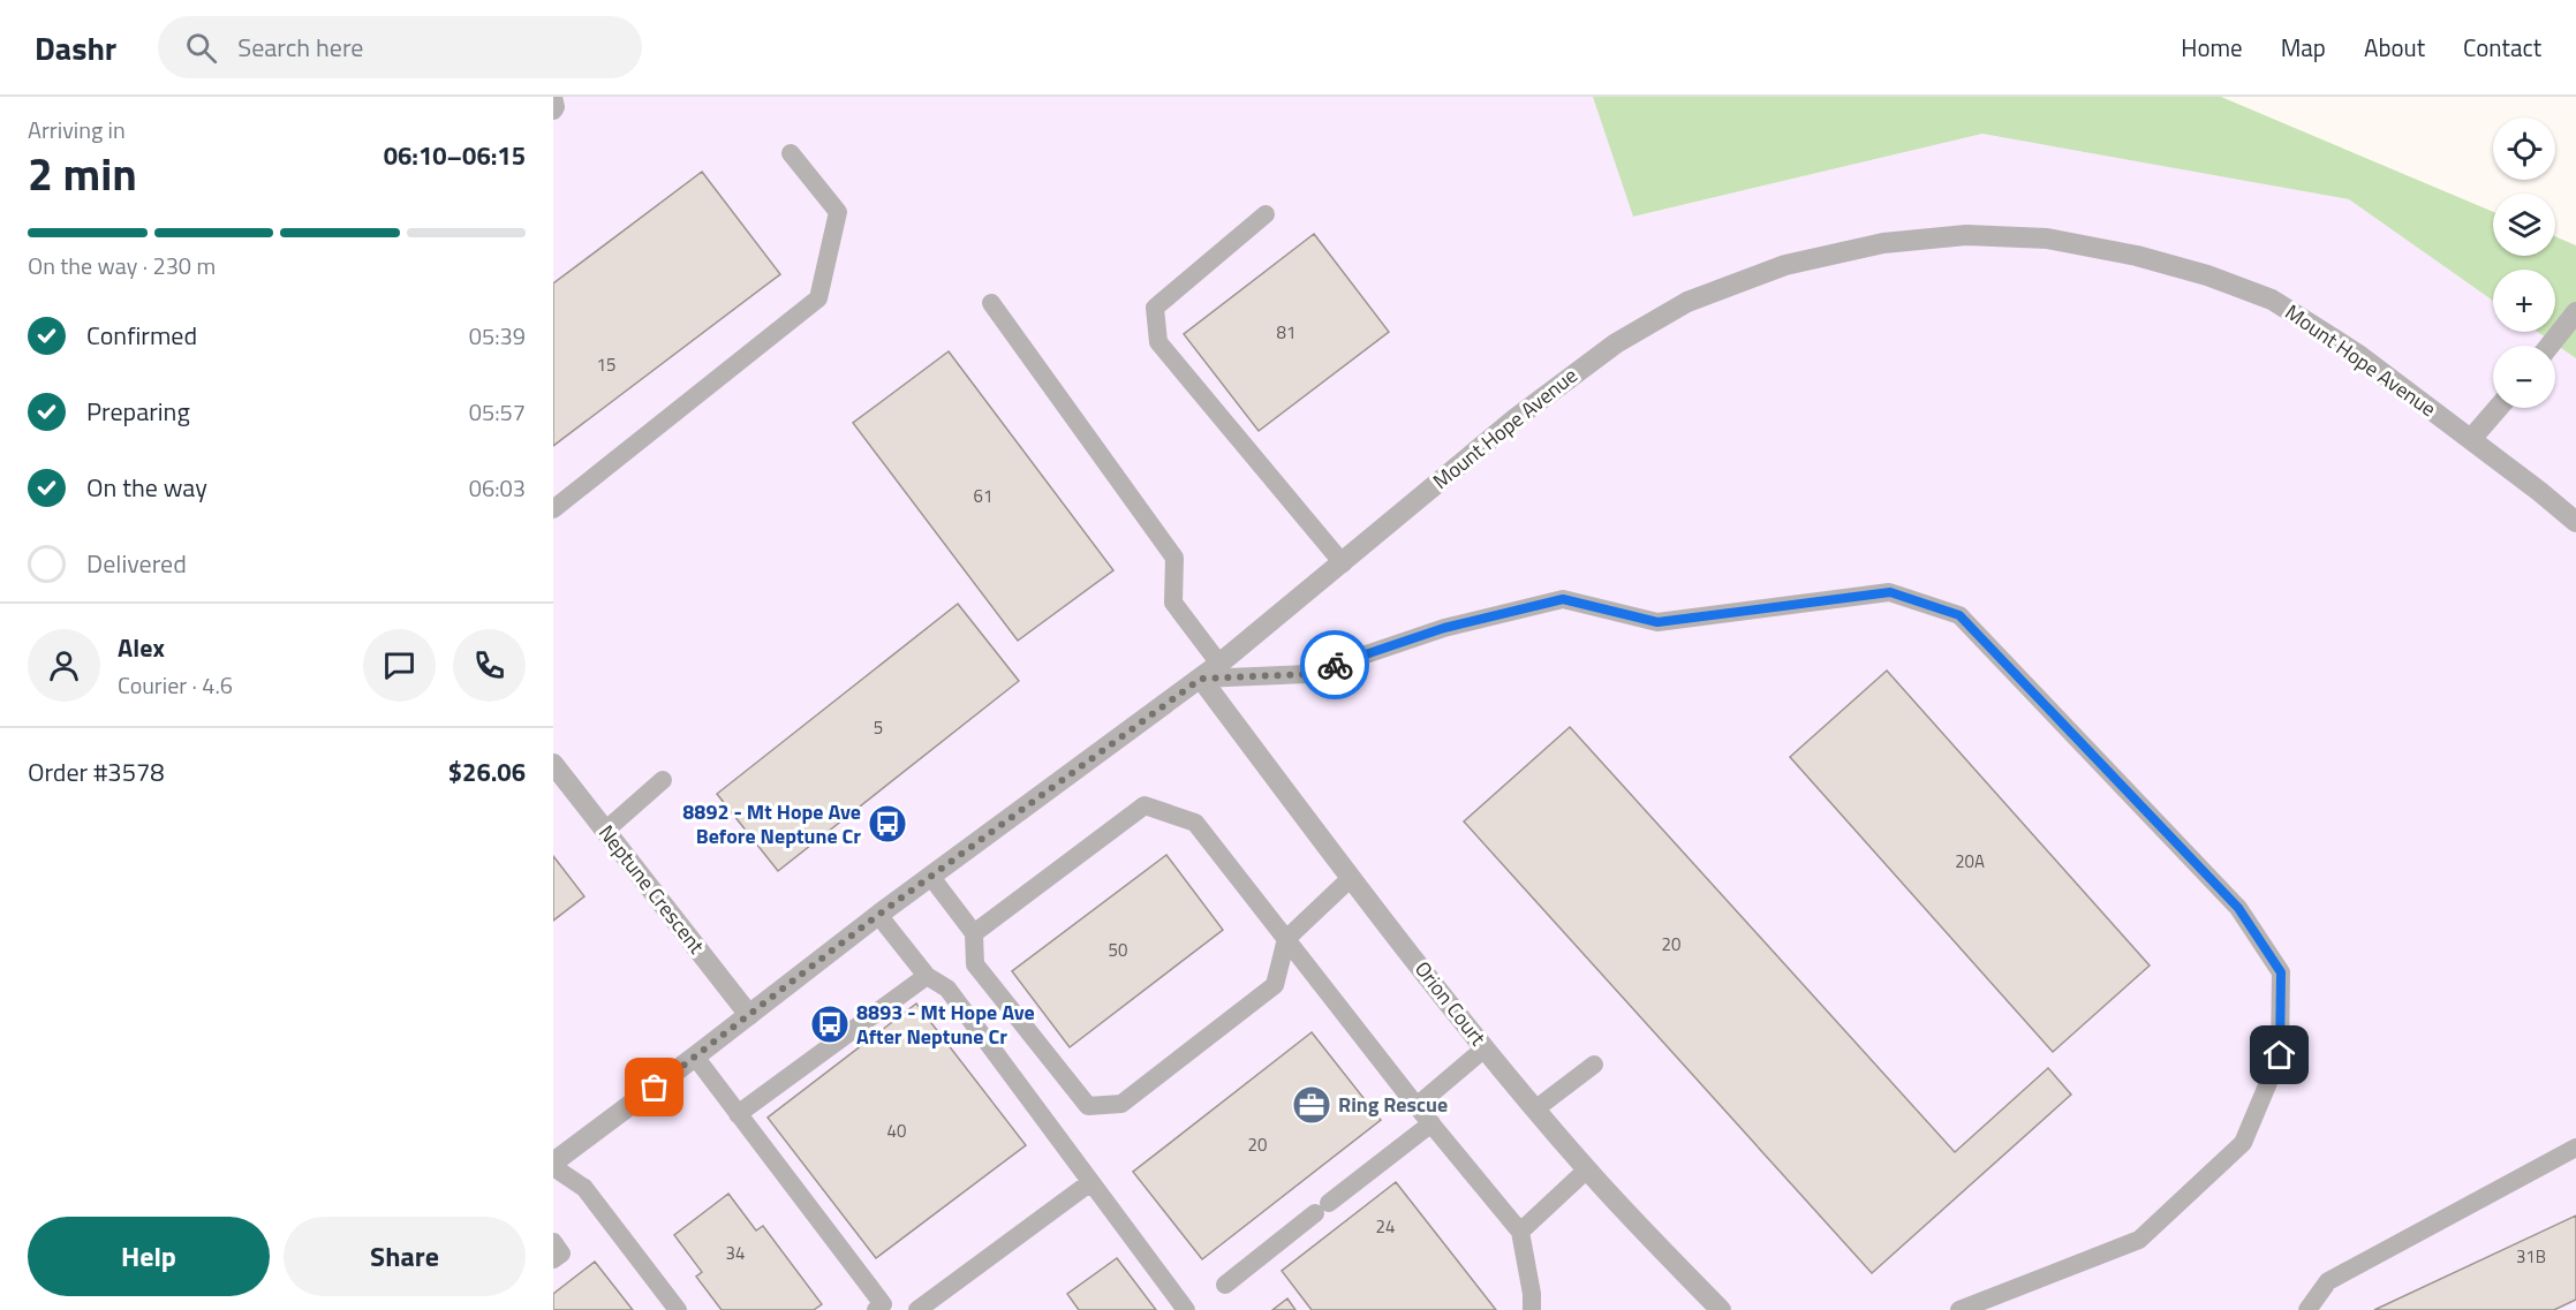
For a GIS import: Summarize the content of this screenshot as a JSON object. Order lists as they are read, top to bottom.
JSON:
{
  "streets": {
    "street": ["Mount Hope Avenue", "Neptune Crescent", "Orion Court"]
  },
  "crossings": [
    ["Mount Hope Avenue", "Neptune Crescent"],
    ["Mount Hope Avenue", "Orion Court"]
  ],
  "places": {
    "bus stop": ["8892 - Mt Hope Ave Before Neptune Cr", "8893 - Mt Hope Ave After Neptune Cr"],
    "office": ["Ring Rescue"]
  },
  "house_numbers": [
    "81",
    "15",
    "61",
    "5",
    "20A",
    "20",
    "50",
    "40",
    "20",
    "24",
    "34",
    "31B"
  ],
  "page": {
    "header": "Dashr",
    "search": "Search here",
    "nav": [
      "Home",
      "Map",
      "About",
      "Contact"
    ],
    "heading": ["2 min", "Arriving in", "06:10–06:15"],
    "panel": [
      "Alex",
      "Courier · 4.6",
      "Order #3578",
      "$26.06"
    ],
    "map_buttons": ["+", "−"],
    "bar": "On the way · 230 m",
    "list": [
      ["Confirmed", "05:39"],
      ["Preparing", "05:57"],
      ["On the way", "06:03"],
      "Delivered"
    ],
    "buttons": ["Help", "Share"]
  }
}
